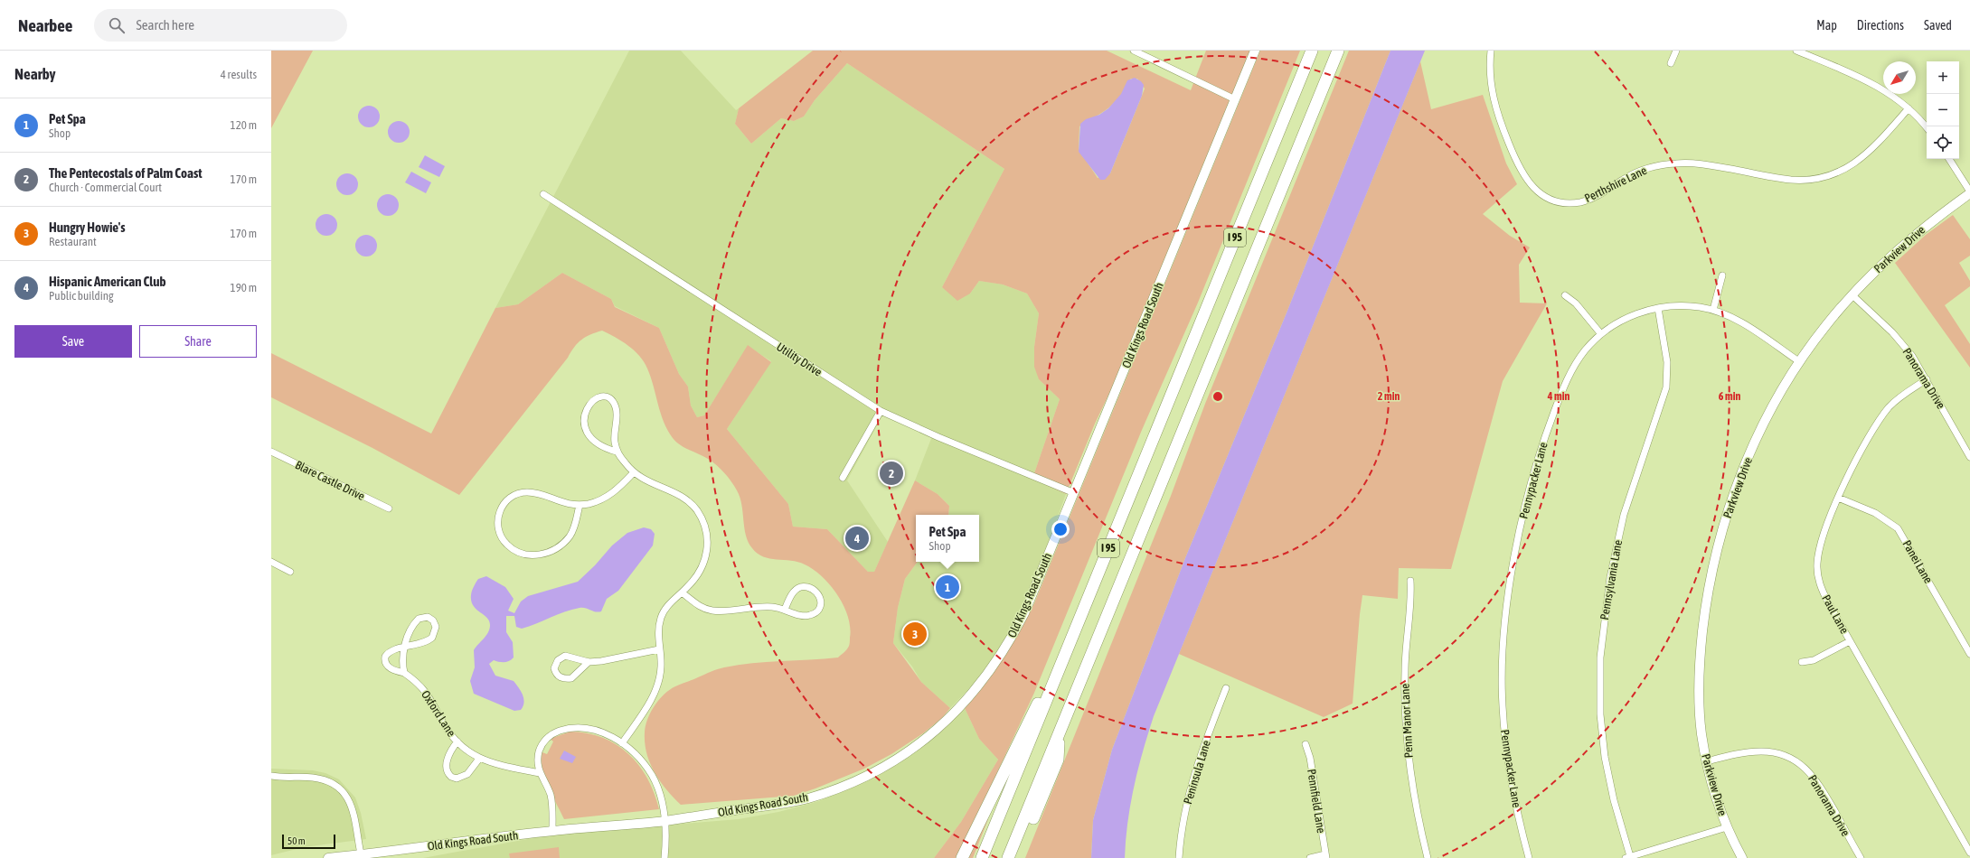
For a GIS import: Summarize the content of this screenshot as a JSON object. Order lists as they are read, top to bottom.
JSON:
{
  "streets": {
    "highway": ["I 95"],
    "street": [
      "Perthshire Lane",
      "Parkview Drive",
      "Old Kings Road South",
      "Utility Drive",
      "Panorama Drive",
      "Blare Castle Drive",
      "Pennypacker Lane",
      "Panei Lane",
      "Pennsylvania Lane",
      "Paul Lane",
      "Oxford Lane",
      "Penn Manor Lane",
      "Peninsula Lane",
      "Pennfield Lane"
    ]
  },
  "crossings": [
    ["Parkview Drive", "Panorama Drive"],
    ["Parkview Drive", "Pennypacker Lane"],
    ["Old Kings Road South", "Utility Drive"],
    ["Panorama Drive", "Paul Lane"],
    ["Pennypacker Lane", "Pennsylvania Lane"],
    ["Panei Lane", "Paul Lane"]
  ],
  "scale_bar": "50 m",
  "north": "bottom left",
  "page": {
    "header": "Nearbee",
    "search": "Search here",
    "nav": ["Map", "Directions", "Saved"],
    "heading": ["Nearby", "4 results"],
    "map_buttons": ["+", "−"],
    "list": [
      {
        "mark": "1",
        "name": "Pet Spa",
        "note": "Shop",
        "value": "120 m"
      },
      {
        "mark": "2",
        "name": "The Pentecostals of Palm Coast",
        "note": "Church · Commercial Court",
        "value": "170 m"
      },
      {
        "mark": "3",
        "name": "Hungry Howie's",
        "note": "Restaurant",
        "value": "170 m"
      },
      {
        "mark": "4",
        "name": "Hispanic American Club",
        "note": "Public building",
        "value": "190 m"
      }
    ],
    "buttons": ["Save", "Share"],
    "pins": [
      "2",
      "4",
      "1",
      "3"
    ],
    "popup": ["Pet Spa", "Shop"],
    "scale": "50 m"
  },
  "rings": ["2 min", "4 min", "6 min"]
}
